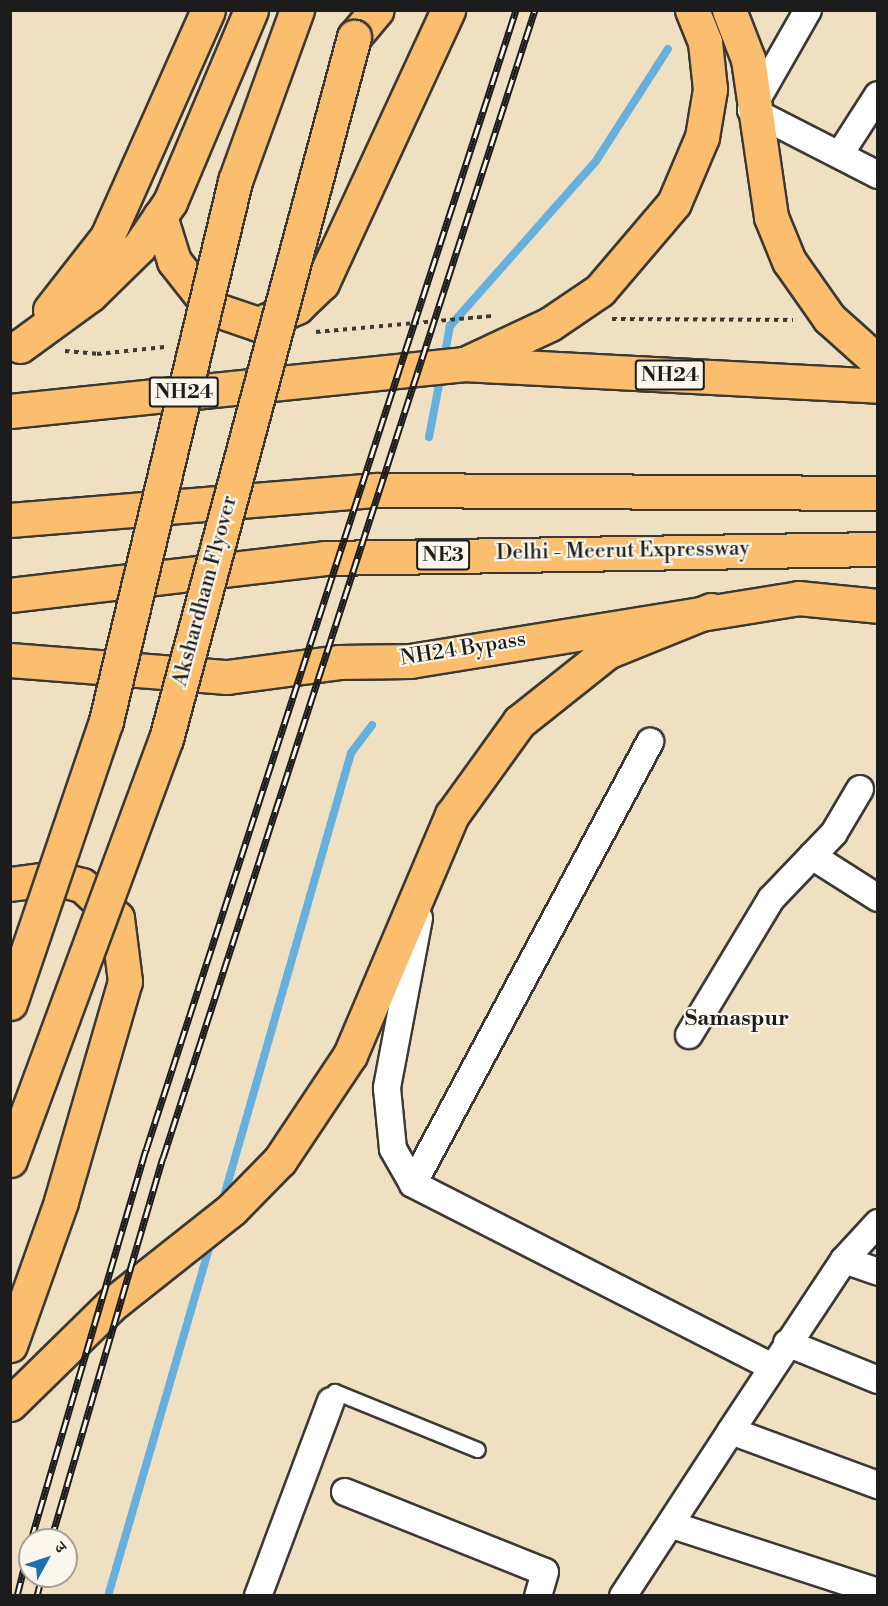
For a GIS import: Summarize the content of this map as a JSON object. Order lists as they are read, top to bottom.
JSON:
{
  "streets": {
    "main road": [
      "NH24",
      "Delhi - Meerut Expressway",
      "NE3",
      "Akshardham Flyover",
      "NH24 Bypass"
    ]
  },
  "districts": ["Samaspur"],
  "north": "top right"
}
